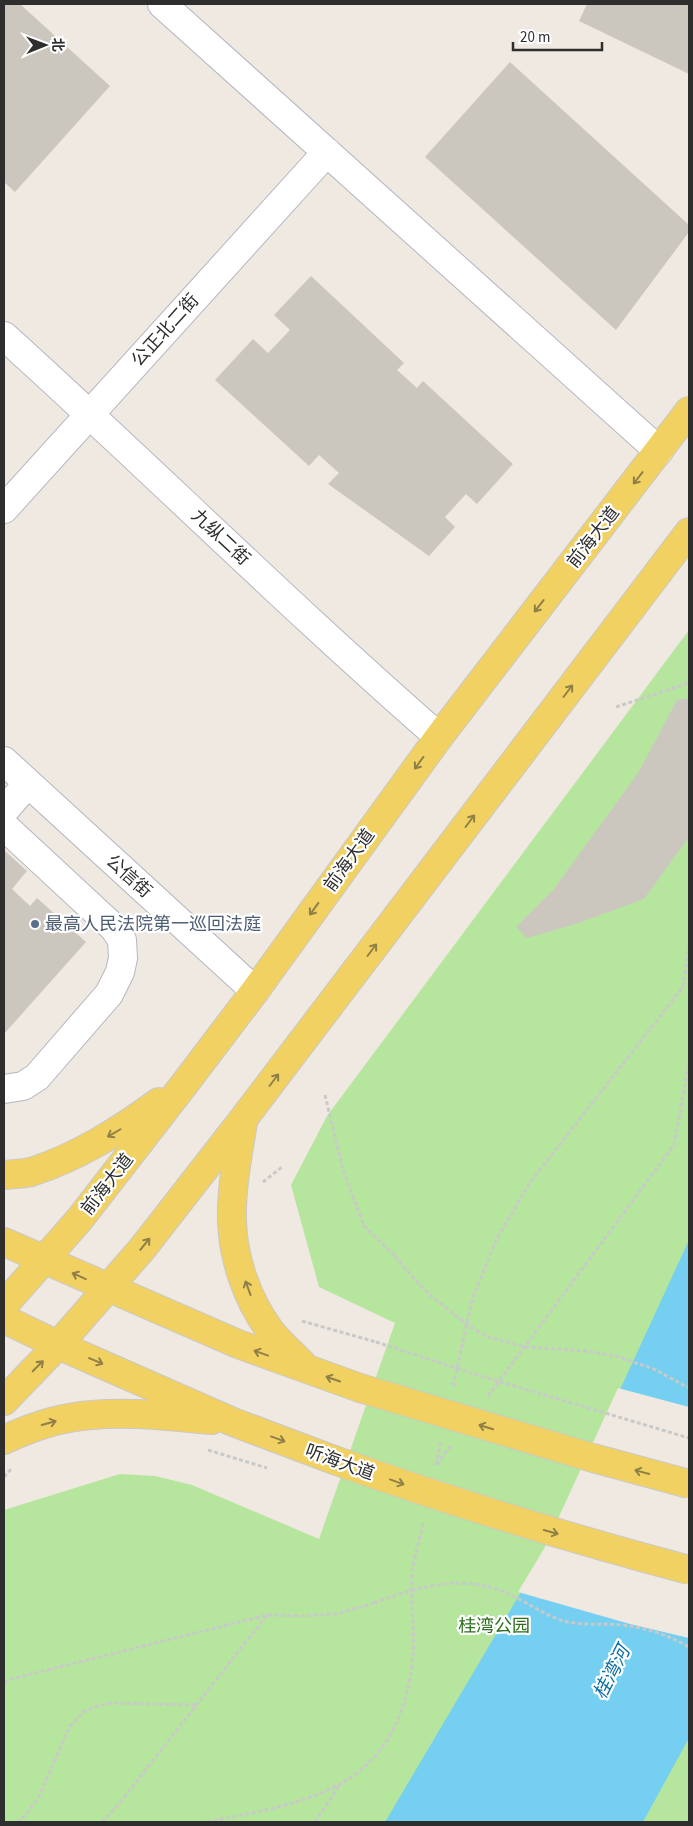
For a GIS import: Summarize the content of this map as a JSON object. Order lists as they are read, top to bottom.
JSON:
{
  "streets": {
    "main road": ["前海大道", "听海大道"],
    "street": ["公正北二街", "九纵二街", "公信街"]
  },
  "crossings": [
    ["公正北二街", "九纵二街"],
    ["九纵二街", "前海大道"],
    ["前海大道", "公信街"]
  ],
  "water": ["桂湾河"],
  "parks": ["桂湾公园"],
  "places": ["最高人民法院第一巡回法庭"],
  "scale_bar": "20 m",
  "north": "right"
}
